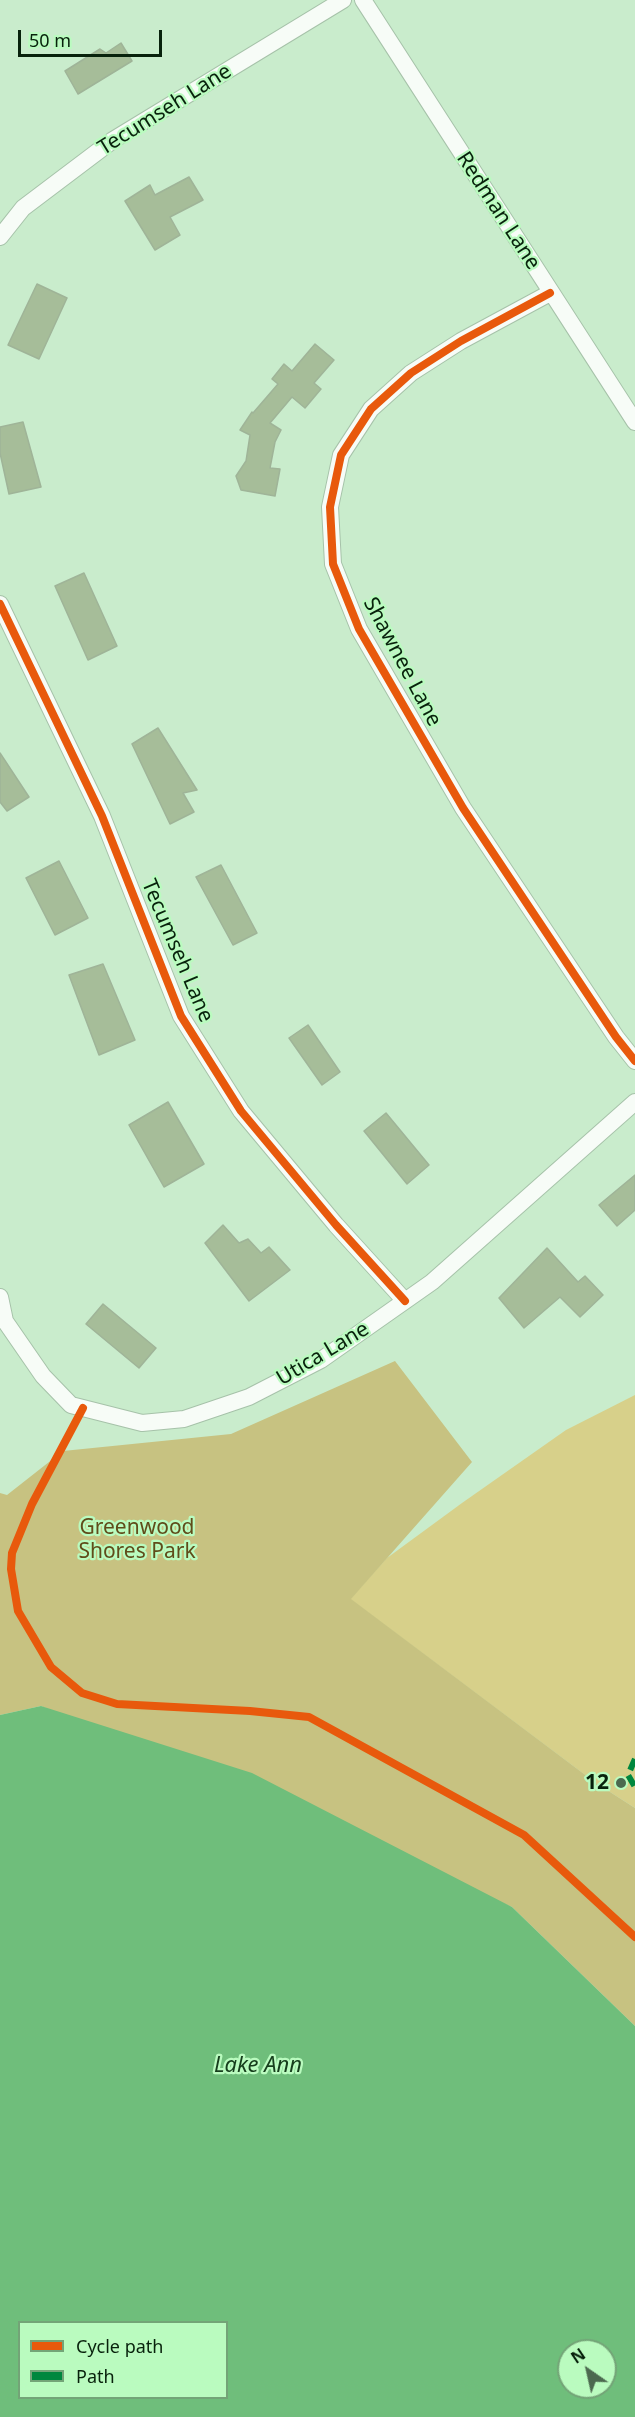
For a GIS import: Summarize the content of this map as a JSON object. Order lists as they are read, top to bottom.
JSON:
{
  "streets": {
    "street": [
      "Tecumseh Lane",
      "Redman Lane",
      "Shawnee Lane",
      "Utica Lane"
    ]
  },
  "crossings": [
    ["Tecumseh Lane", "Utica Lane"],
    ["Redman Lane", "Shawnee Lane"]
  ],
  "water": ["Lake Ann"],
  "parks": ["Greenwood Shores Park"],
  "places": ["12"],
  "legend": ["Cycle path", "Path"],
  "scale_bar": "50 m",
  "north": "top left"
}
